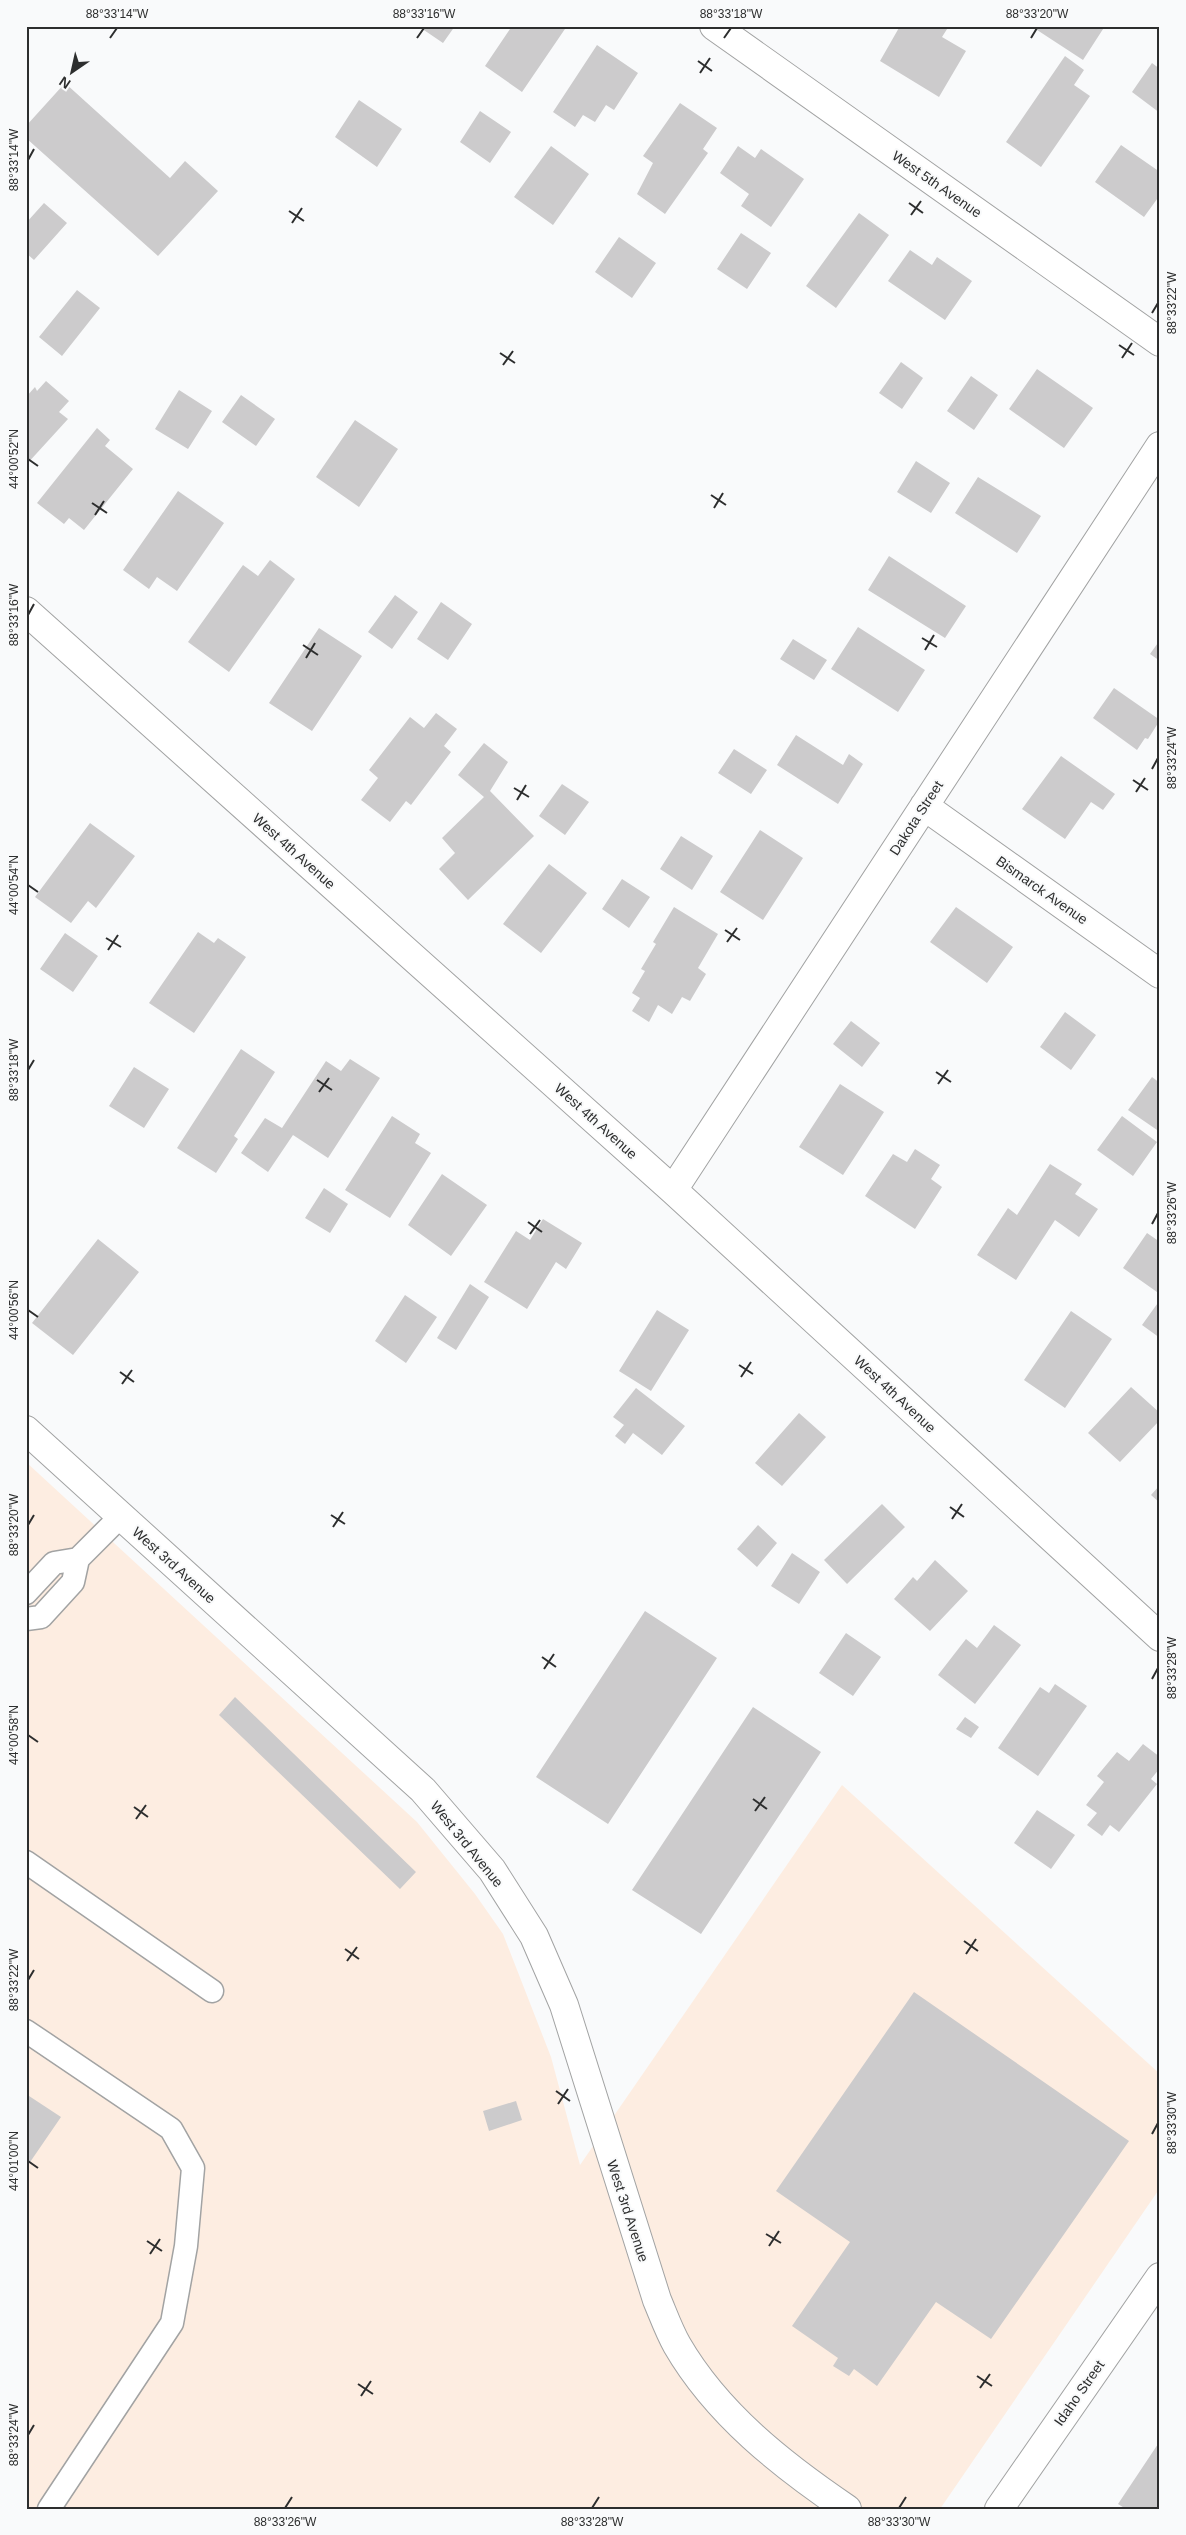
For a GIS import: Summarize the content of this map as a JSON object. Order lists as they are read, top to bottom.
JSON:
{
  "streets": {
    "street": [
      "West 5th Avenue",
      "Dakota Street",
      "West 4th Avenue",
      "Bismarck Avenue",
      "West 3rd Avenue",
      "Idaho Street"
    ]
  },
  "crossings": [
    ["Dakota Street", "West 4th Avenue"],
    ["Dakota Street", "Bismarck Avenue"]
  ],
  "north": "bottom left",
  "coordinates": [
    "88°33'14\"W",
    "88°33'16\"W",
    "88°33'18\"W",
    "88°33'20\"W",
    "88°33'22\"W",
    "44°00'52\"N",
    "88°33'24\"W",
    "44°00'54\"N",
    "88°33'26\"W",
    "44°00'56\"N",
    "88°33'28\"W",
    "44°00'58\"N",
    "88°33'30\"W",
    "44°01'00\"N"
  ]
}
